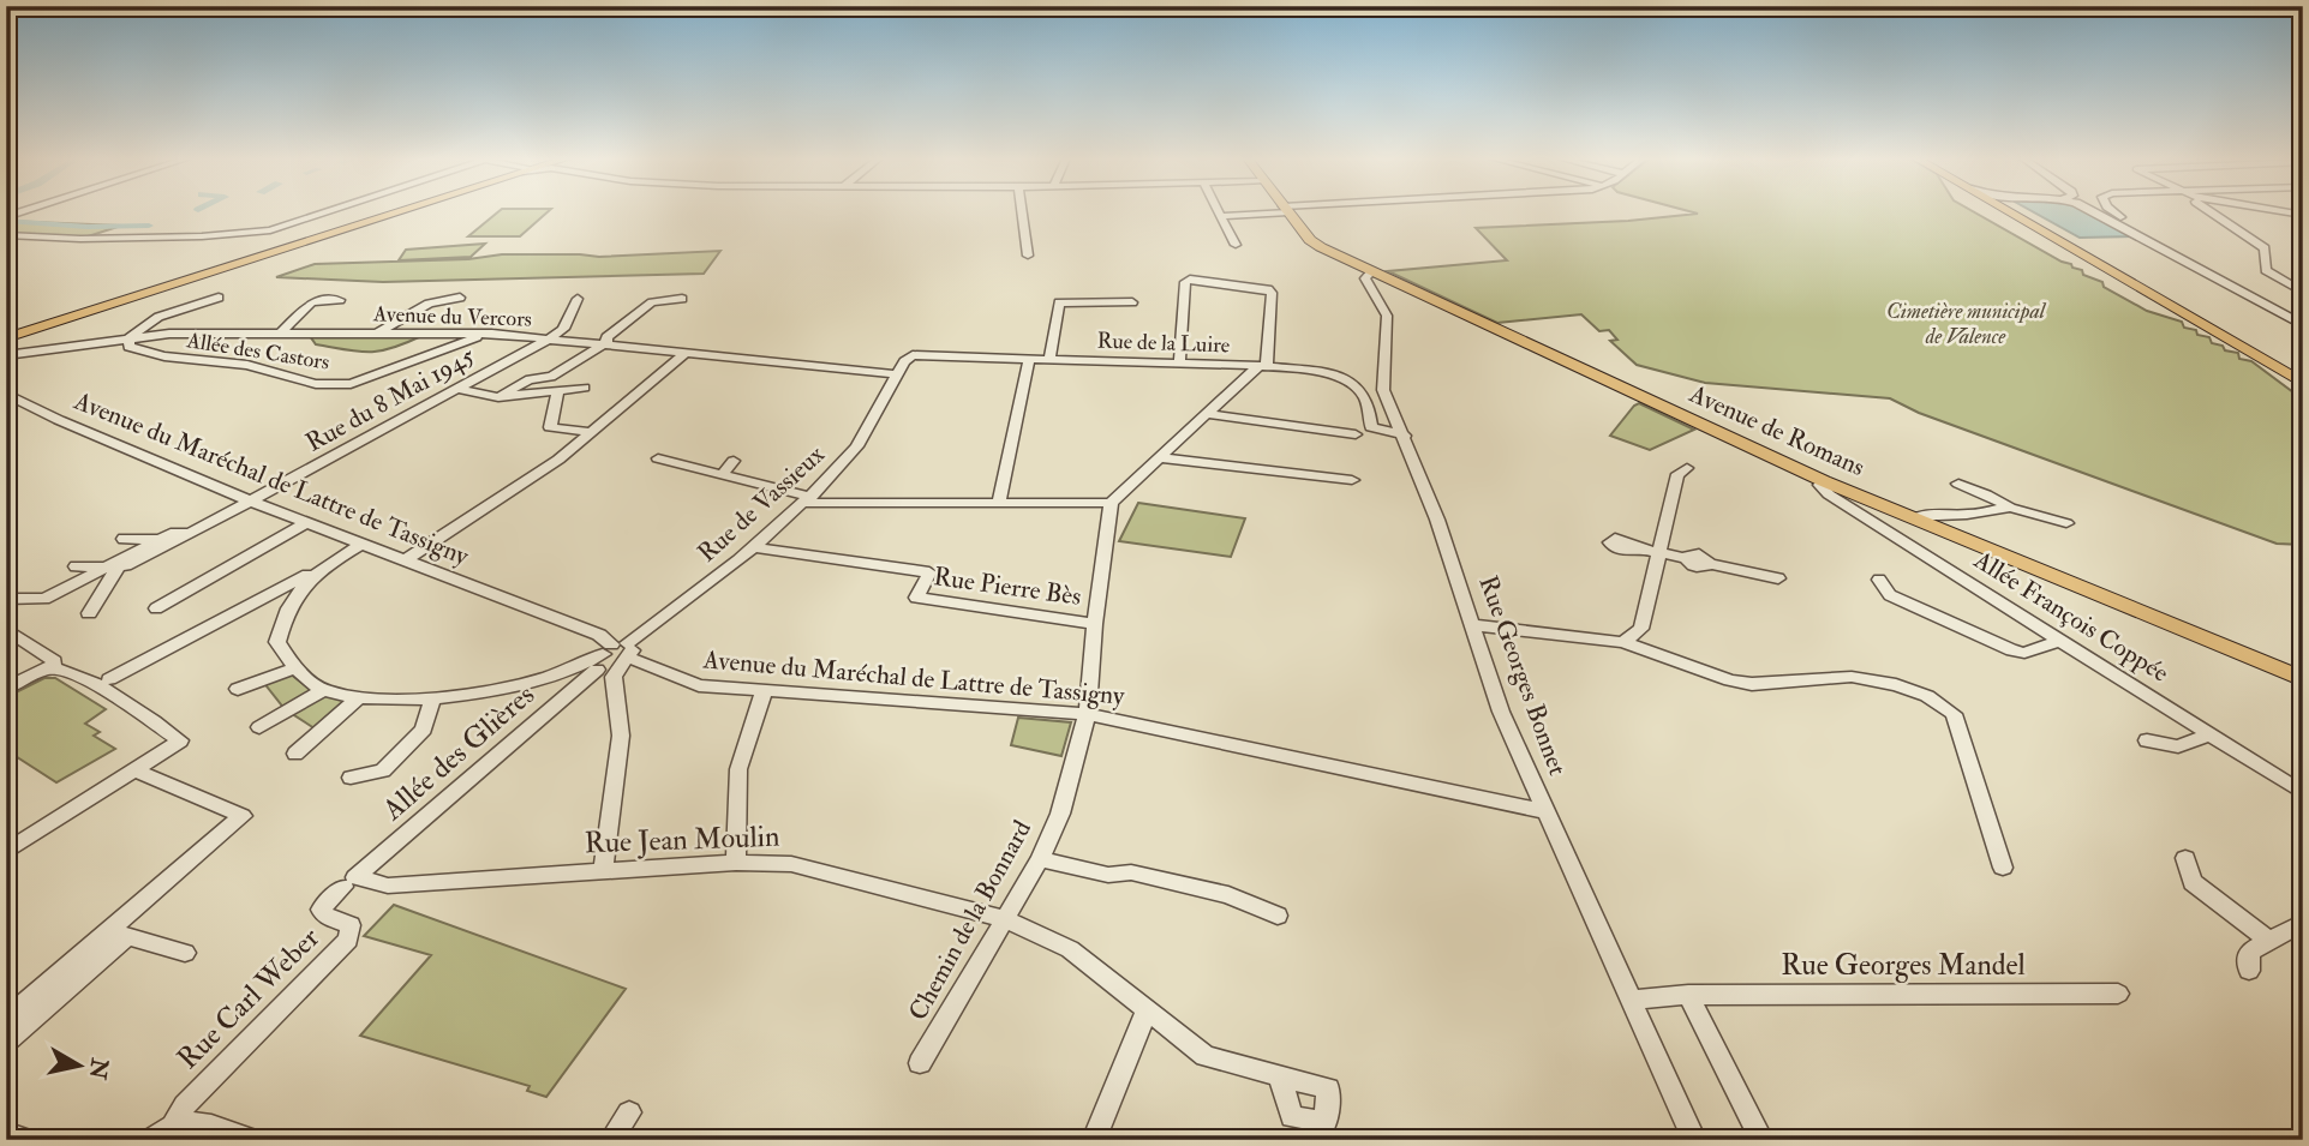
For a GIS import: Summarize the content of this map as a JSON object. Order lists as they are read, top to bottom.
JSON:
{
  "streets": {
    "main road": ["Avenue de Romans"],
    "street": [
      "Avenue du Vercors",
      "Rue de la Luire",
      "Allée des Castors",
      "Rue du 8 Mai 1945",
      "Avenue du Maréchal de Lattre de Tassigny",
      "Rue de Vassieux",
      "Rue Pierre Bès",
      "Allée François Coppée",
      "Rue Georges Bonnet",
      "Allée des Glières",
      "Rue Jean Moulin",
      "Chemin de la Bonnard",
      "Rue Georges Mandel",
      "Rue Carl Weber"
    ]
  },
  "crossings": [
    ["Avenue du Vercors", "Rue de la Luire"],
    ["Avenue du Vercors", "Allée des Castors"],
    ["Avenue du Vercors", "Rue du 8 Mai 1945"],
    ["Avenue du Vercors", "Rue de Vassieux"],
    ["Rue de la Luire", "Rue de Vassieux"],
    ["Rue de la Luire", "Rue Georges Bonnet"],
    ["Rue du 8 Mai 1945", "Avenue du Maréchal de Lattre de Tassigny"],
    ["Avenue de Romans", "Allée François Coppée"],
    ["Avenue de Romans", "Rue Georges Bonnet"],
    ["Avenue du Maréchal de Lattre de Tassigny", "Rue de Vassieux"],
    ["Avenue du Maréchal de Lattre de Tassigny", "Rue Georges Bonnet"],
    ["Avenue du Maréchal de Lattre de Tassigny", "Allée des Glières"],
    ["Avenue du Maréchal de Lattre de Tassigny", "Chemin de la Bonnard"],
    ["Rue de Vassieux", "Rue Pierre Bès"],
    ["Rue de Vassieux", "Allée des Glières"],
    ["Rue Pierre Bès", "Chemin de la Bonnard"],
    ["Rue Georges Bonnet", "Rue Georges Mandel"],
    ["Allée des Glières", "Rue Jean Moulin"],
    ["Allée des Glières", "Rue Carl Weber"],
    ["Rue Jean Moulin", "Chemin de la Bonnard"],
    ["Rue Jean Moulin", "Rue Carl Weber"]
  ],
  "parks": ["Cimetière municipal de Valence"],
  "north": "right"
}
